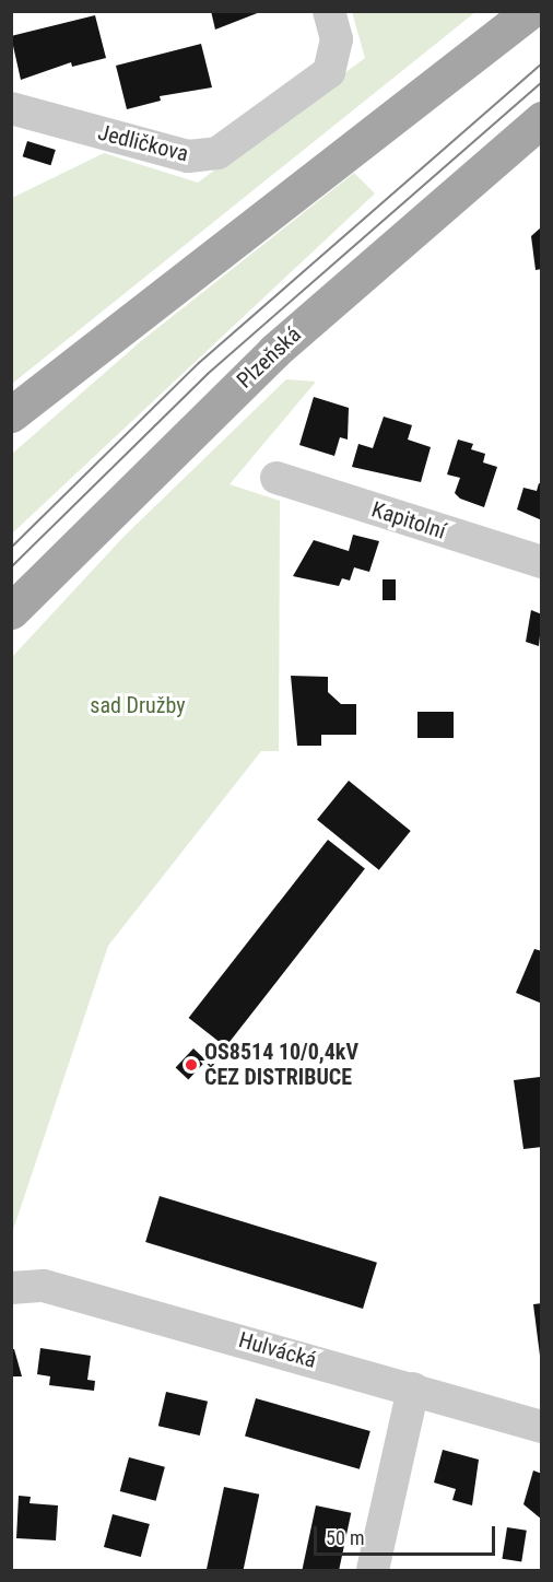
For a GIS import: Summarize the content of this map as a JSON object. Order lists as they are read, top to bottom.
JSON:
{
  "streets": {
    "main road": ["Plzeňská"],
    "street": ["Jedličkova", "Kapitolní", "Hulvácká"]
  },
  "parks": ["sad Družby"],
  "places": ["OS8514 10/0,4kV ČEZ DISTRIBUCE"],
  "scale_bar": "50 m"
}
